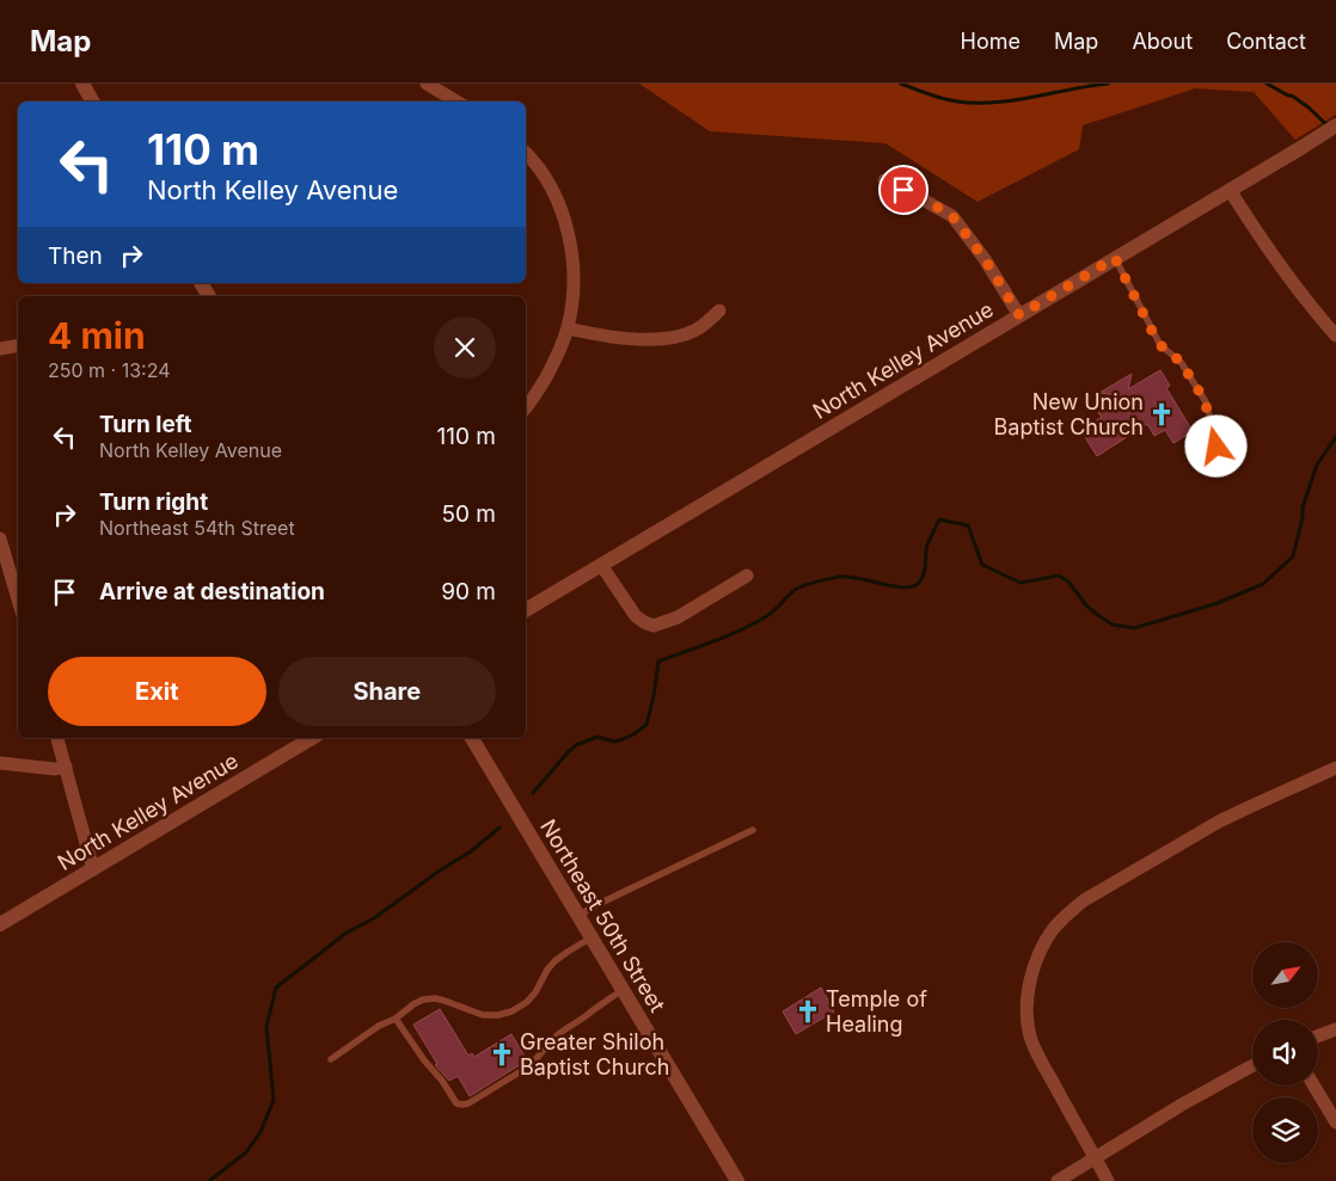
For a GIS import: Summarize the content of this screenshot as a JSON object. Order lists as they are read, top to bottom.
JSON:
{
  "streets": {
    "street": ["North Kelley Avenue", "Northeast 50th Street"]
  },
  "places": {
    "church": ["New Union Baptist Church", "Temple of Healing", "Greater Shiloh Baptist Church"]
  },
  "north": "top right",
  "page": {
    "header": "Map",
    "nav": [
      "Home",
      "Map",
      "About",
      "Contact"
    ],
    "turn": ["110 m", "North Kelley Avenue"],
    "then": "Then",
    "heading": ["4 min", "250 m · 13:24"],
    "list": [
      {
        "name": "Turn left",
        "note": "North Kelley Avenue",
        "value": "110 m"
      },
      {
        "name": "Turn right",
        "note": "Northeast 54th Street",
        "value": "50 m"
      },
      {
        "name": "Arrive at destination",
        "value": "90 m"
      }
    ],
    "buttons": ["Exit", "Share"]
  }
}
